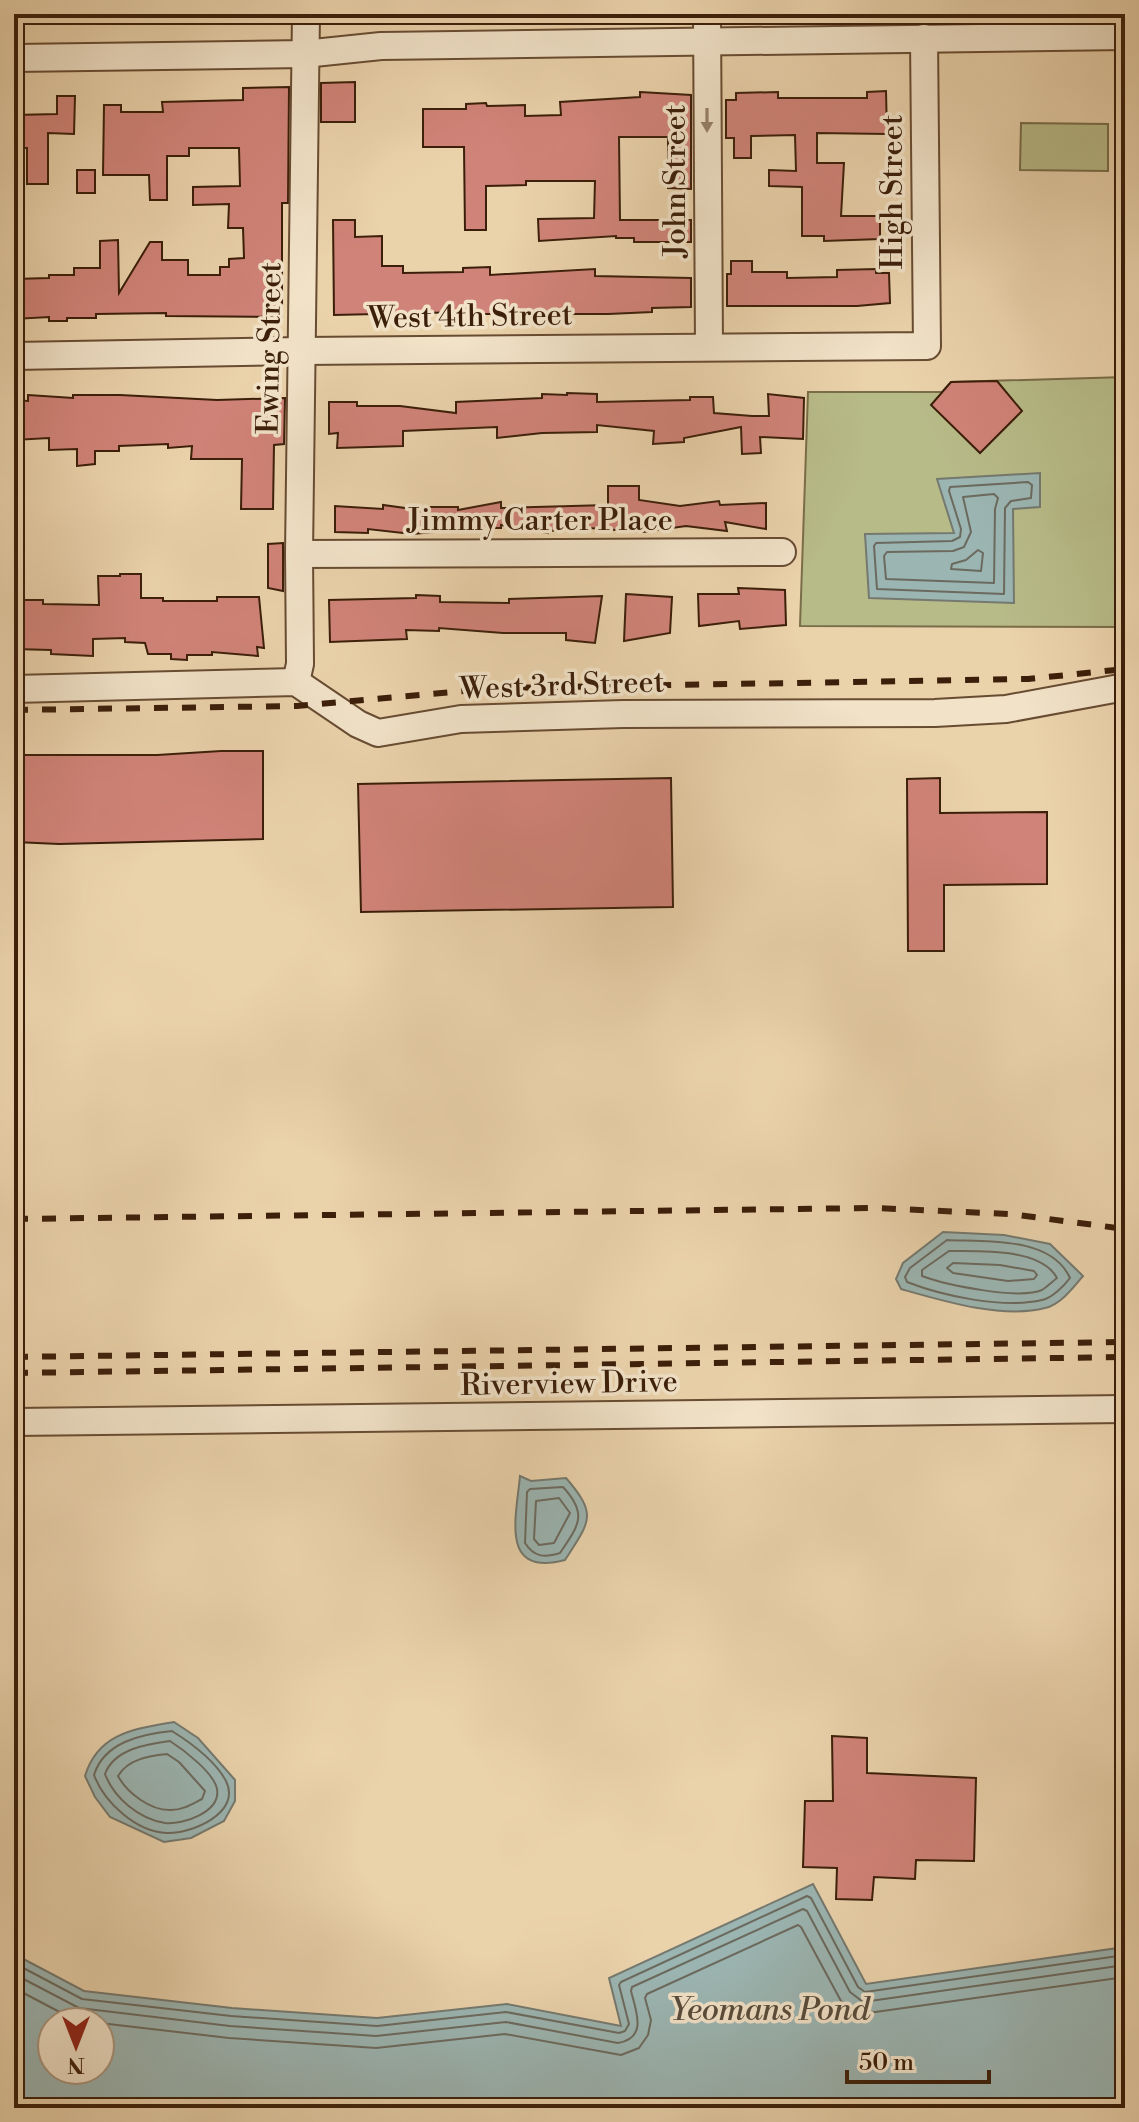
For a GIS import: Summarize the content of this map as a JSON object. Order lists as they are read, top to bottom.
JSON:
{
  "streets": {
    "street": [
      "John Street",
      "High Street",
      "West 4th Street",
      "Ewing Street",
      "Jimmy Carter Place",
      "West 3rd Street",
      "Riverview Drive"
    ]
  },
  "crossings": [
    ["John Street", "West 4th Street"],
    ["High Street", "West 4th Street"],
    ["West 4th Street", "Ewing Street"],
    ["Ewing Street", "Jimmy Carter Place"],
    ["Ewing Street", "West 3rd Street"]
  ],
  "one_way": ["John Street"],
  "water": ["Yeomans Pond"],
  "scale_bar": "50 m",
  "north": "bottom"
}
